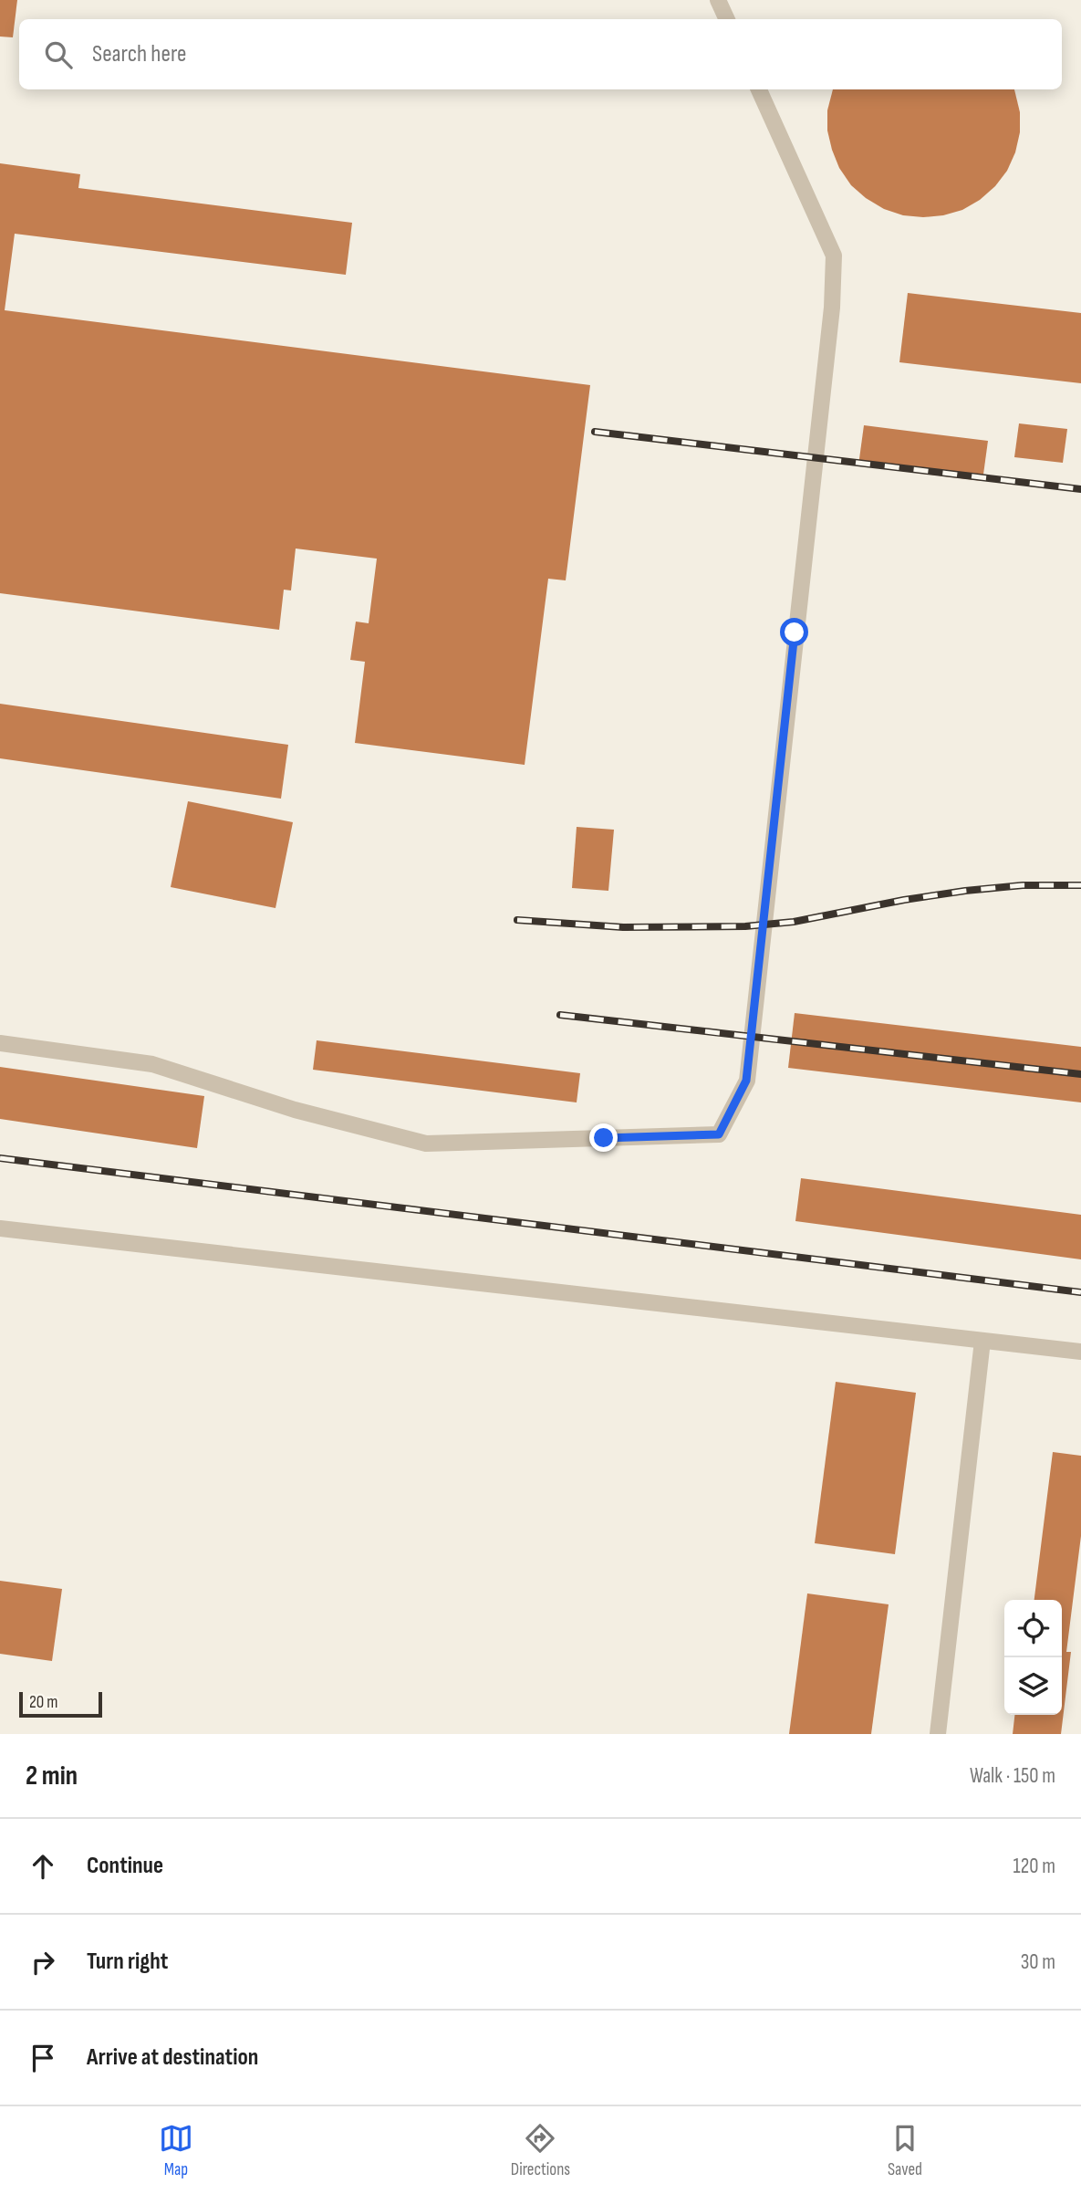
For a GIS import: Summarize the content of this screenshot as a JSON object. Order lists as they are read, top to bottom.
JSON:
{
  "scale_bar": "20 m",
  "page": {
    "search": "Search here",
    "scale": "20 m",
    "heading": ["2 min", "Walk · 150 m"],
    "list": [
      ["Continue", "120 m"],
      ["Turn right", "30 m"],
      "Arrive at destination"
    ],
    "nav": ["Map", "Directions", "Saved"]
  }
}
